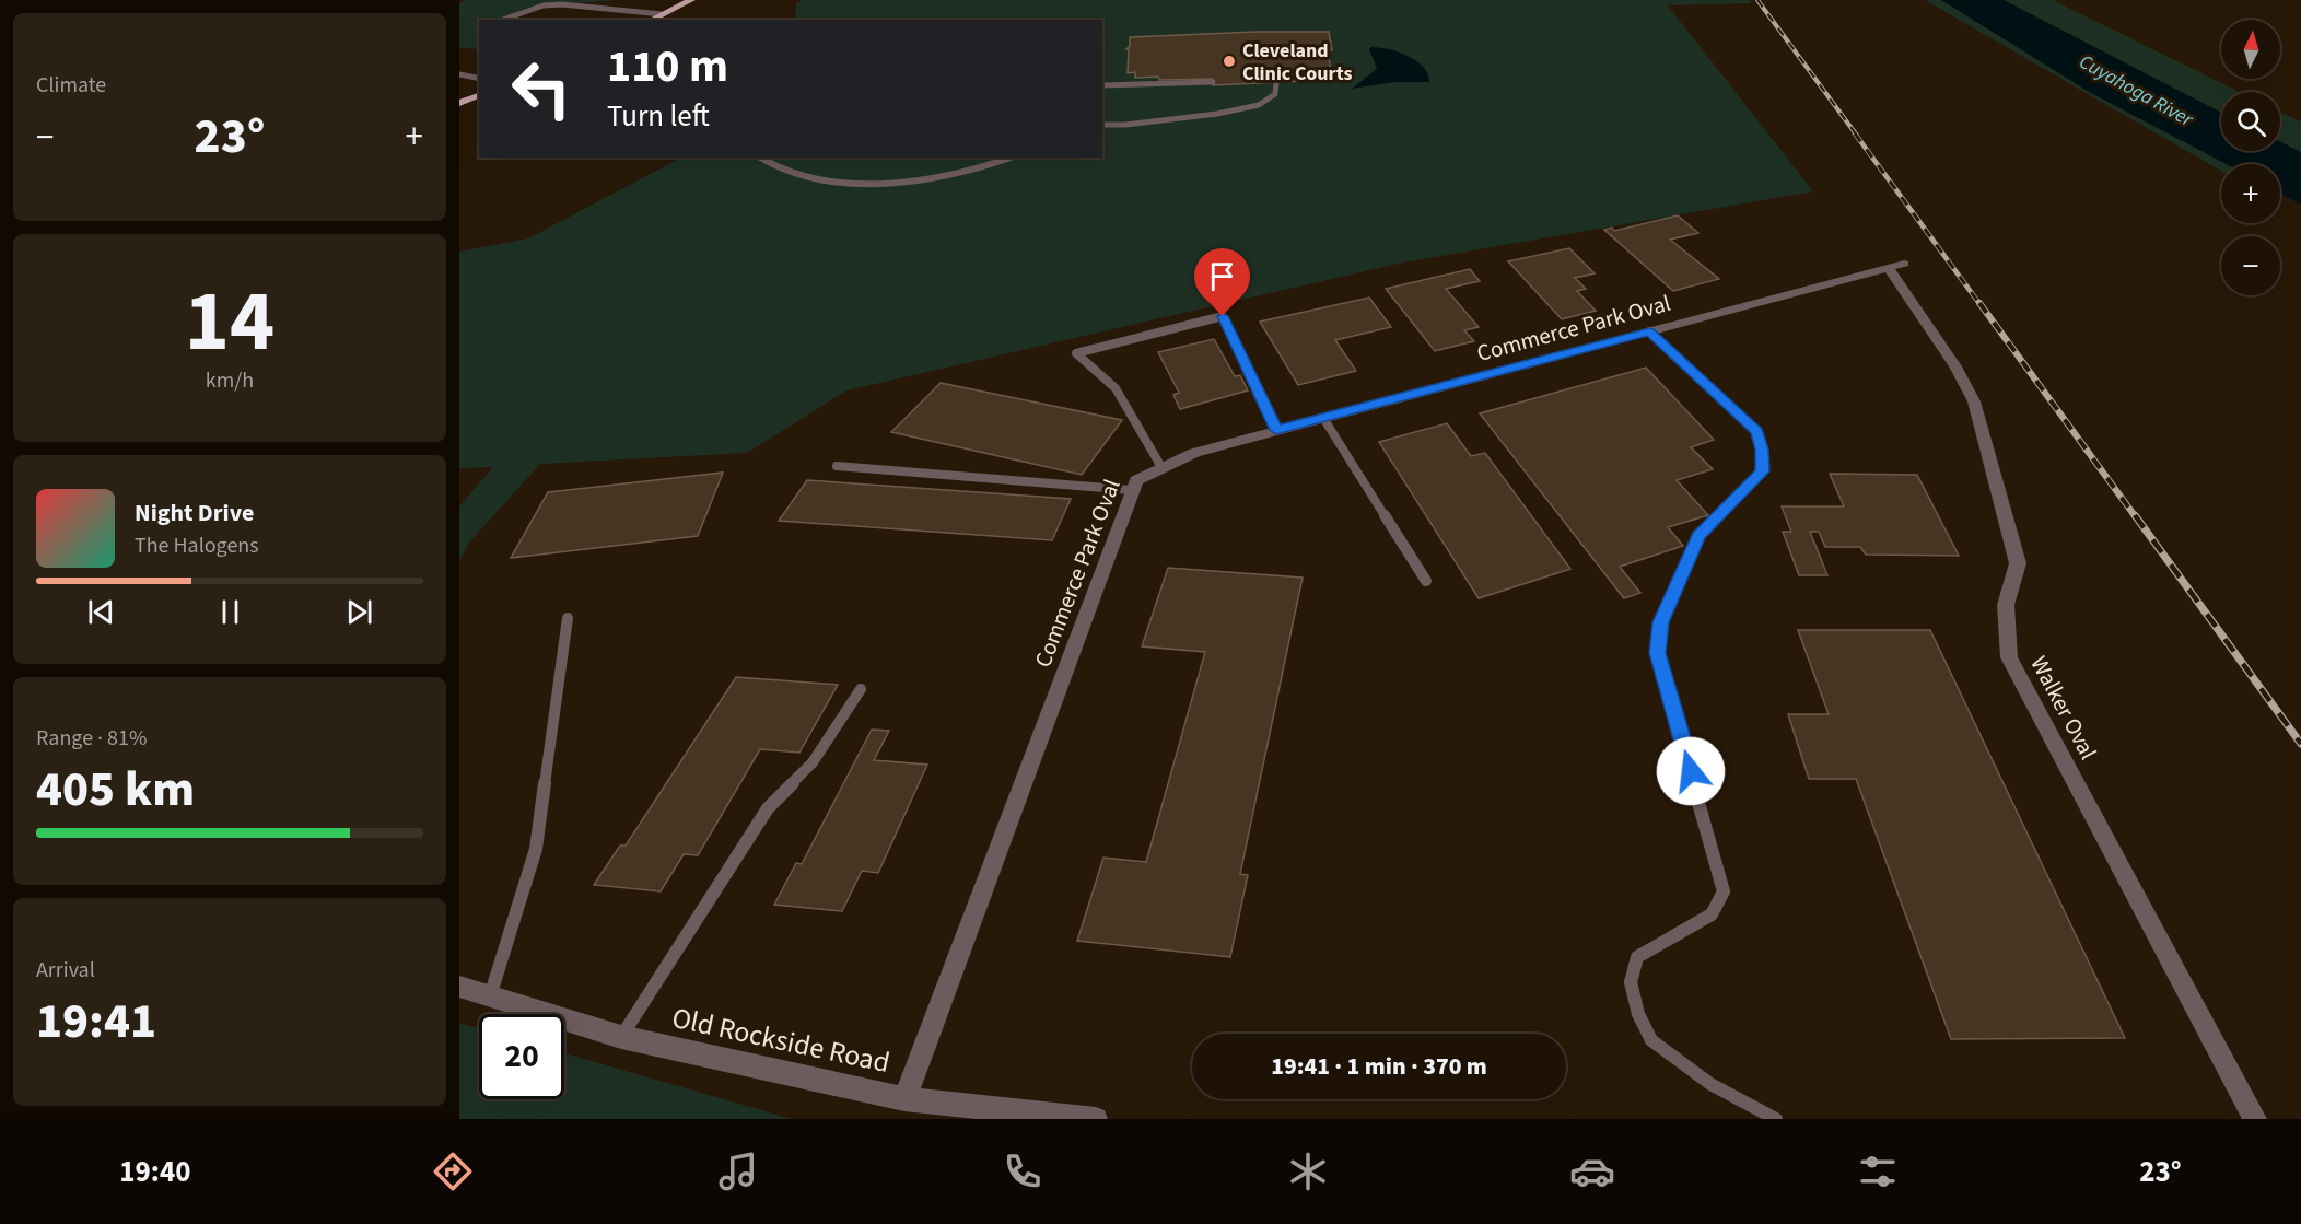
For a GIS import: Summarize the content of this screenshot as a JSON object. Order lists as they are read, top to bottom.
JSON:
{
  "streets": {
    "street": ["Commerce Park Oval", "Walker Oval", "Old Rockside Road"]
  },
  "crossings": [
    ["Commerce Park Oval", "Walker Oval"],
    ["Commerce Park Oval", "Old Rockside Road"]
  ],
  "water": ["Cuyahoga River"],
  "places": ["Cleveland Clinic Courts"],
  "north": "top",
  "page": {
    "tile": [
      "Climate",
      ["14", "km/h"],
      ["Range · 81%", "405 km"],
      ["Arrival", "19:41"]
    ],
    "map_buttons": ["+", "−"],
    "turn": ["110 m", "Turn left"],
    "heat": ["−", "23°", "+"],
    "song": ["Night Drive", "The Halogens"],
    "limit": "20",
    "trip": "19:41 · 1 min · 370 m",
    "tabs": ["19:40", "23°"]
  }
}
